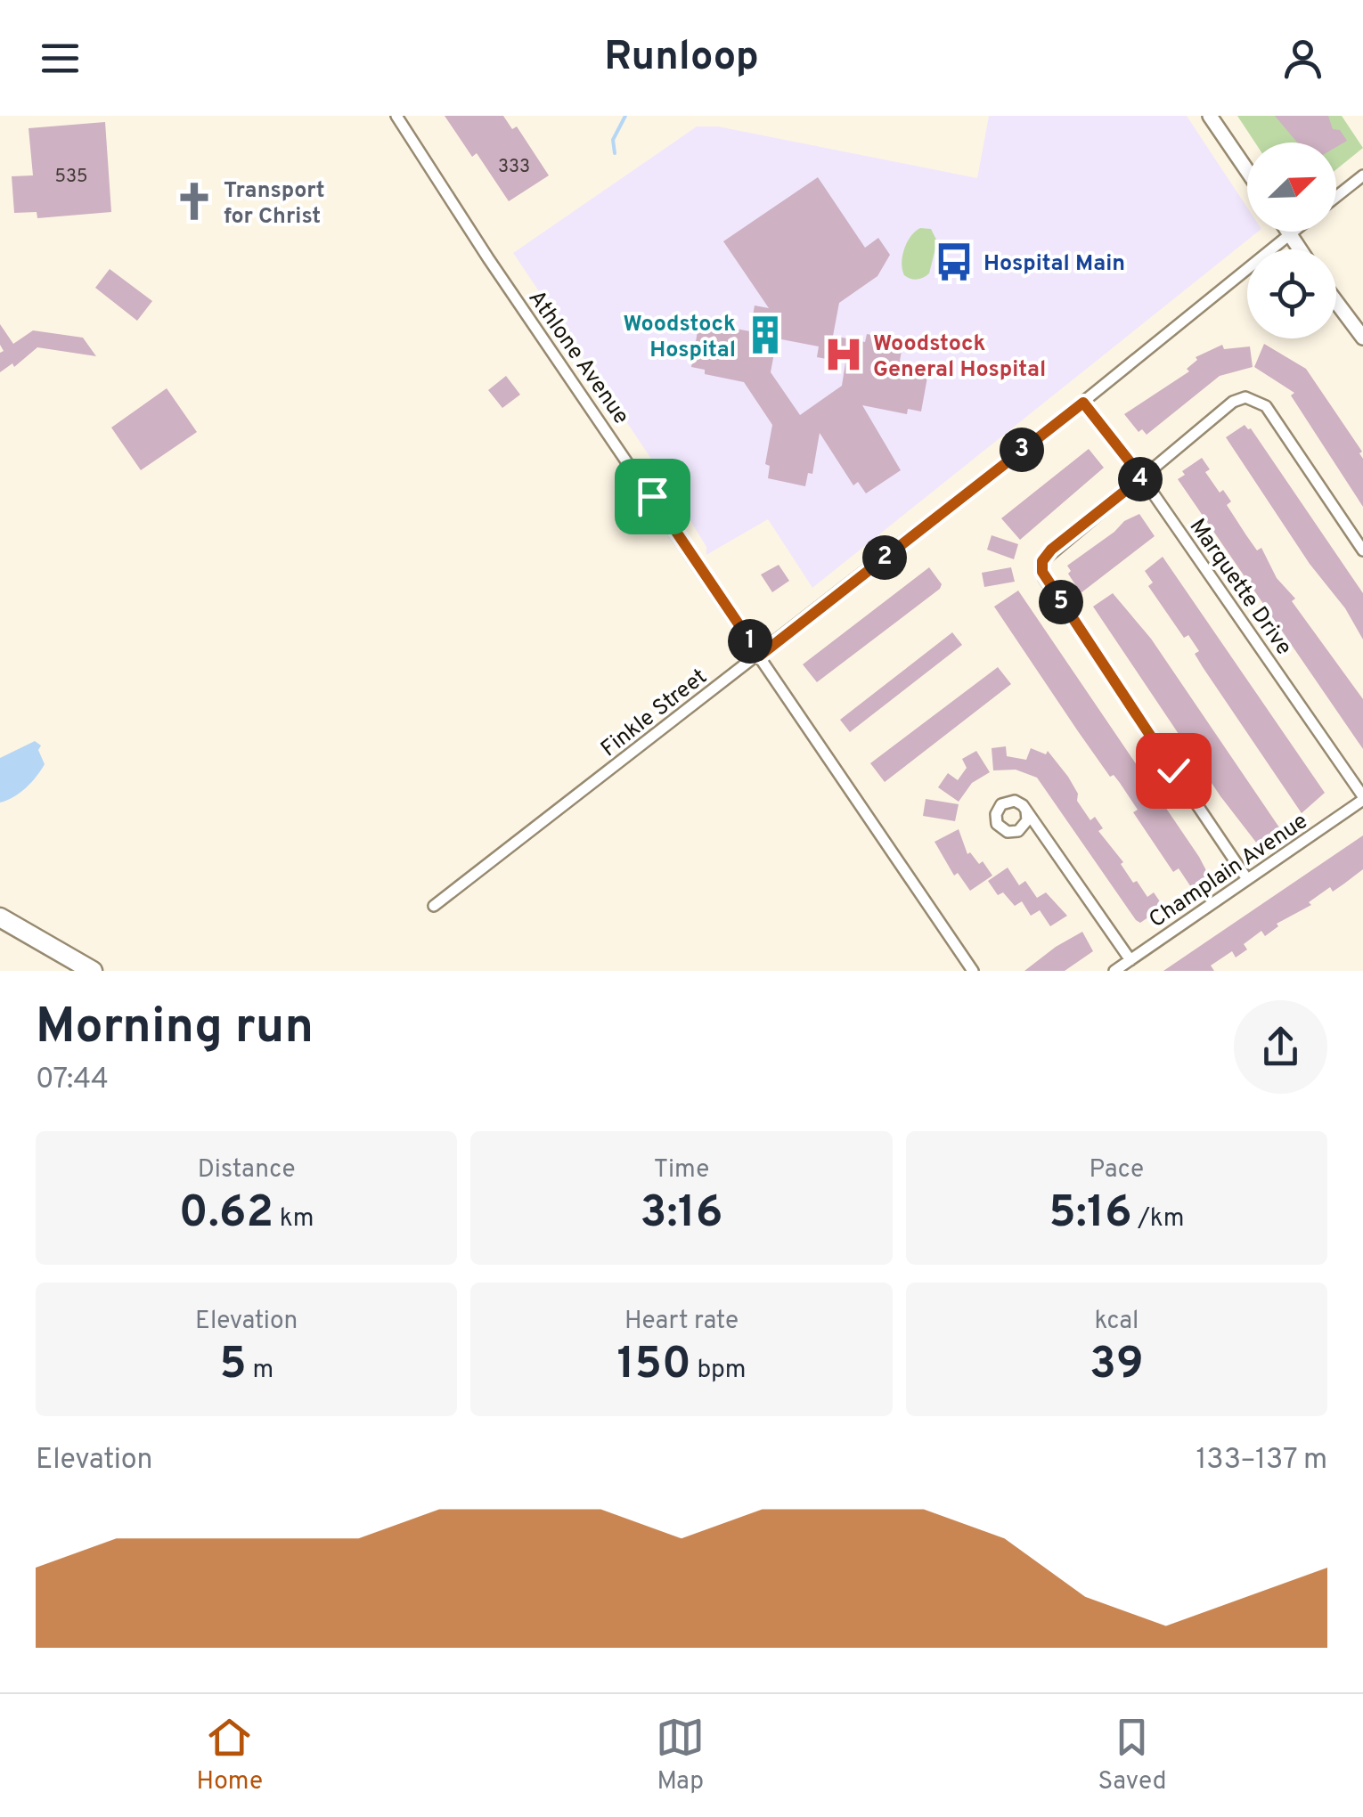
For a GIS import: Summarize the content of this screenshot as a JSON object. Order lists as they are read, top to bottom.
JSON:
{
  "streets": {
    "street": [
      "Athlone Avenue",
      "Marquette Drive",
      "Finkle Street",
      "Champlain Avenue"
    ]
  },
  "crossings": [
    ["Athlone Avenue", "Finkle Street"],
    ["Marquette Drive", "Finkle Street"],
    ["Marquette Drive", "Champlain Avenue"]
  ],
  "places": {
    "church": ["Transport for Christ"],
    "bus stop": ["Hospital Main"],
    "building": ["Woodstock Hospital"],
    "hospital": ["Woodstock General Hospital"]
  },
  "house_numbers": ["333", "535"],
  "north": "top right",
  "page": {
    "header": "Runloop",
    "pins": [
      "3",
      "4",
      "2",
      "5",
      "1"
    ],
    "heading": ["Morning run", "07:44"],
    "stats": [
      ["Distance", "0.62 km"],
      ["Time", "3:16"],
      ["Pace", "5:16 /km"],
      ["Elevation", "5 m"],
      ["Heart rate", "150 bpm"],
      ["kcal", "39"]
    ],
    "chart": ["Elevation", "133–137 m"],
    "tabs": ["Home", "Map", "Saved"]
  }
}
